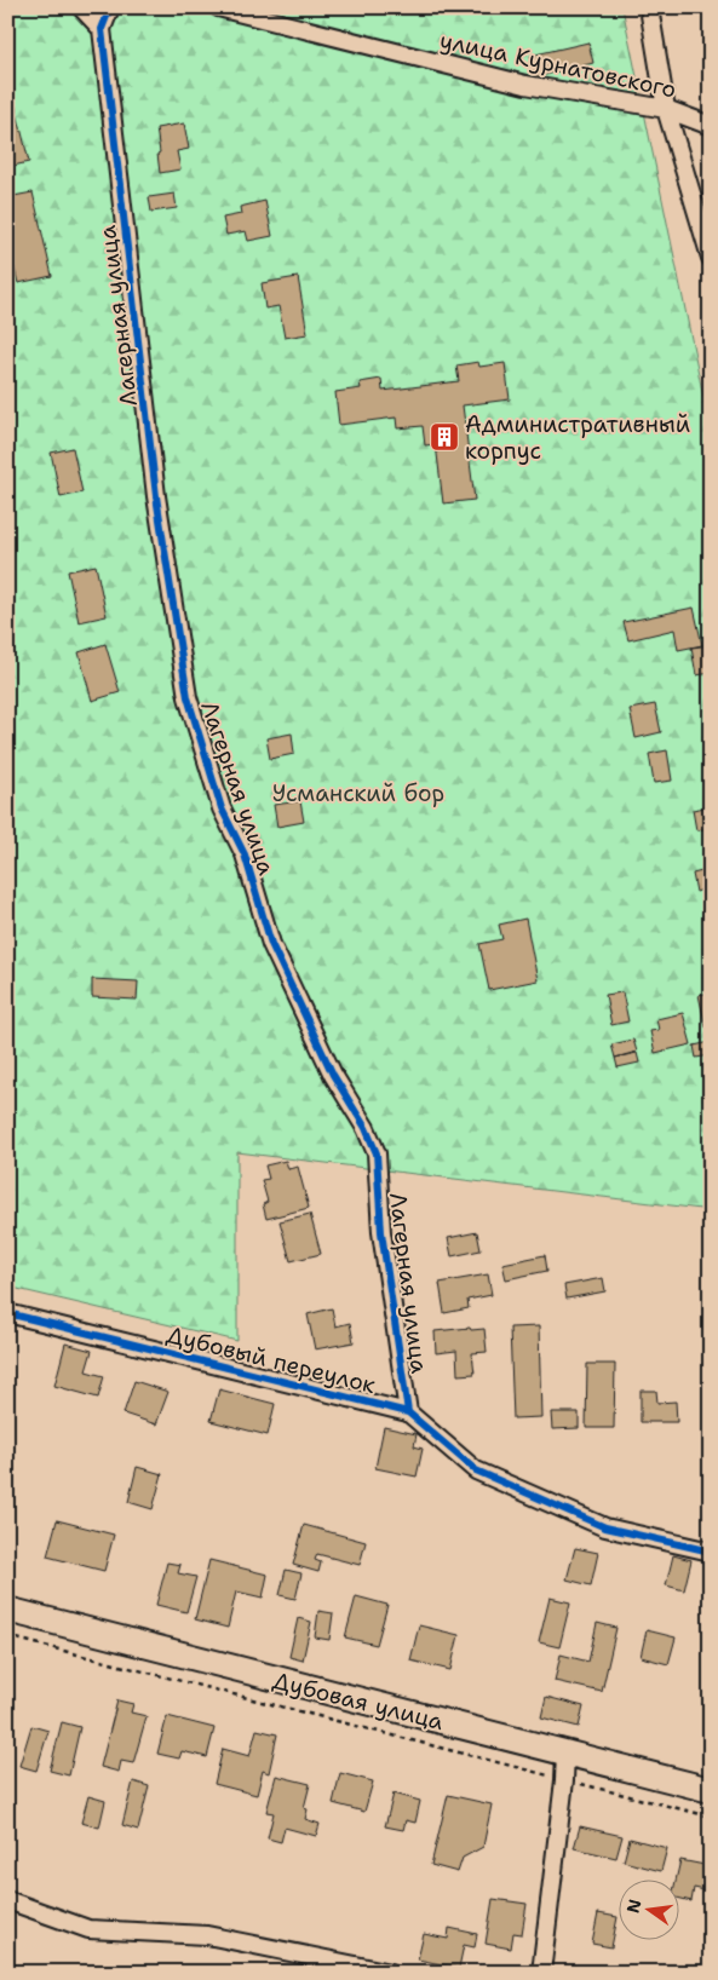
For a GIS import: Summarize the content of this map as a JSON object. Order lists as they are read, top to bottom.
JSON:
{
  "streets": {
    "street": [
      "улица Курнатовского",
      "Лагерная улица",
      "Дубовый переулок",
      "Дубовая улица"
    ]
  },
  "crossings": [
    ["Лагерная улица", "Дубовый переулок"]
  ],
  "parks": ["Усманский бор"],
  "places": {
    "building": ["Административный корпус"]
  },
  "north": "left"
}
